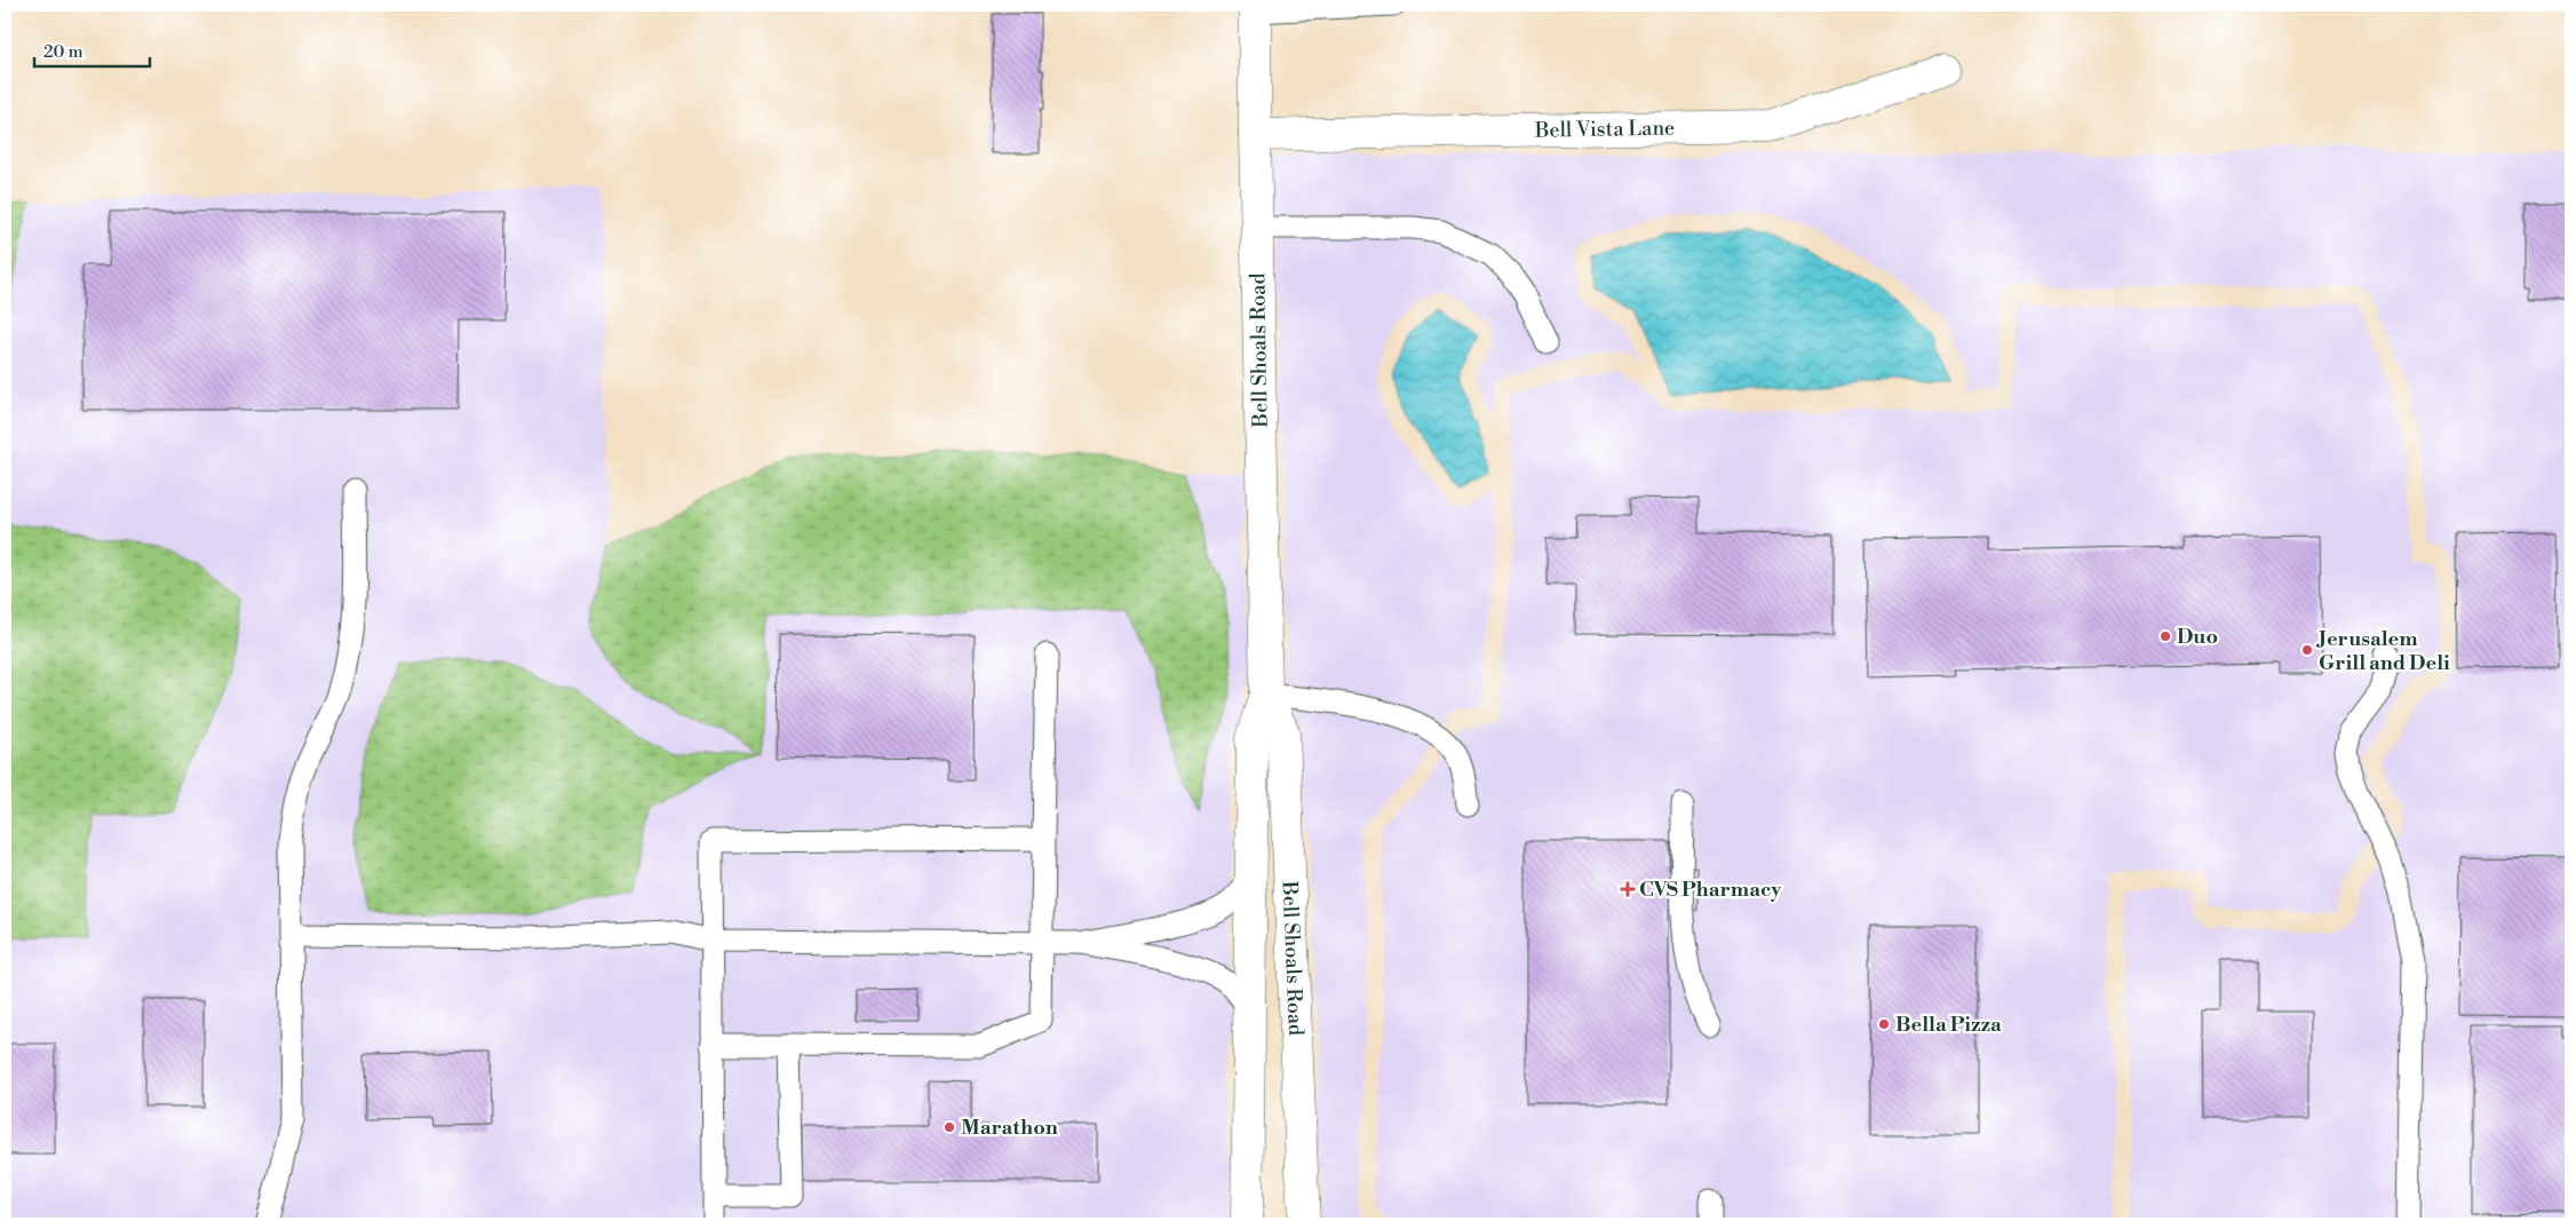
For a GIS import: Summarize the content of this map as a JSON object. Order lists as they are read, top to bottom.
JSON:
{
  "streets": {
    "main road": ["Bell Vista Lane", "Bell Shoals Road"]
  },
  "crossings": [
    ["Bell Vista Lane", "Bell Shoals Road"]
  ],
  "places": {
    "other": [
      "Duo",
      "Jerusalem Grill and Deli",
      "Bella Pizza",
      "Marathon"
    ],
    "health": ["CVS Pharmacy"]
  },
  "scale_bar": "20 m"
}
